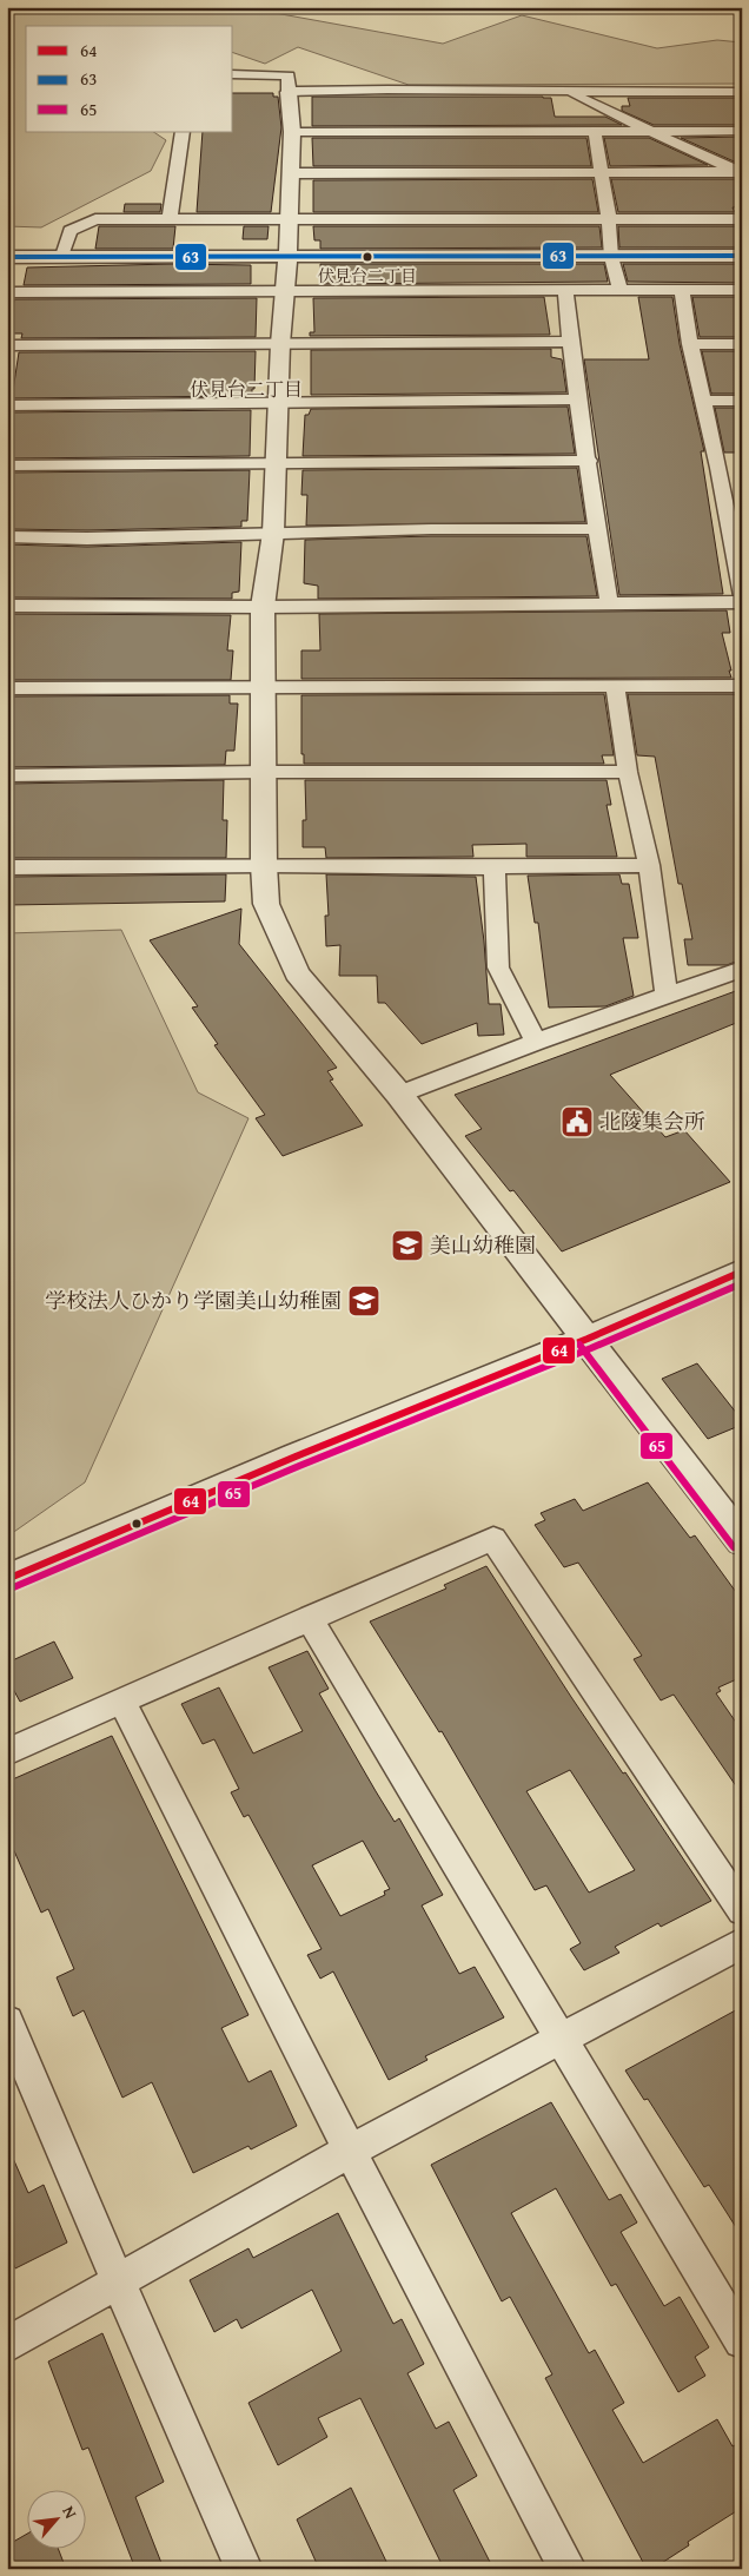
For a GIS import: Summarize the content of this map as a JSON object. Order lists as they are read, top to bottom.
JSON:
{
  "districts": ["伏見台二丁目"],
  "places": {
    "other": ["伏見台二丁目"],
    "public building": ["北陵集会所"],
    "school or university": ["美山幼稚園", "学校法人ひかり学園美山幼稚園"]
  },
  "lines": ["transit line 63", "transit line 64", "transit line 65"],
  "legend": ["64", "63", "65"],
  "north": "top right"
}
